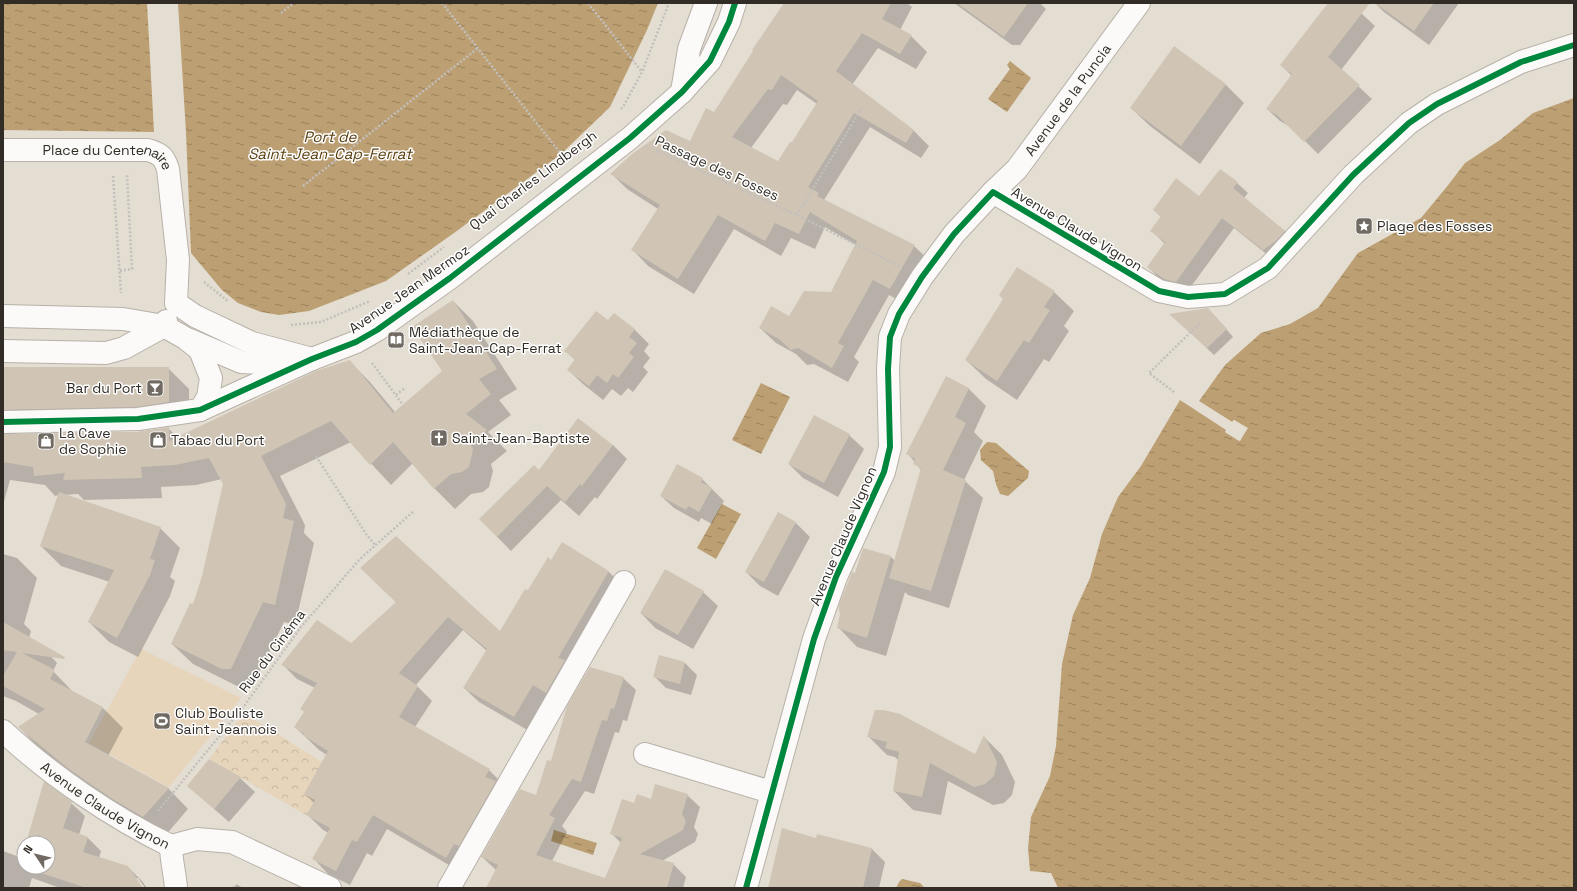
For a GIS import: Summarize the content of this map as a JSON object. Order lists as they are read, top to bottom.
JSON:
{
  "streets": {
    "street": [
      "Avenue de la Puncia",
      "Place du Centenaire",
      "Avenue Claude Vignon",
      "Avenue Jean Mermoz"
    ],
    "path": ["Passage des Fosses", "Rue du Cinéma"]
  },
  "crossings": [
    ["Avenue de la Puncia", "Avenue Claude Vignon"],
    ["Place du Centenaire", "Avenue Jean Mermoz"],
    ["Passage des Fosses", "Avenue Claude Vignon"],
    ["Passage des Fosses", "Avenue Jean Mermoz"],
    ["Avenue Claude Vignon", "Rue du Cinéma"]
  ],
  "water": ["Port de Saint-Jean-Cap-Ferrat"],
  "places": {
    "place": ["Plage des Fosses"],
    "library": ["Médiathèque de Saint-Jean-Cap-Ferrat"],
    "bar": ["Bar du Port"],
    "church": ["Saint-Jean-Baptiste"],
    "shop": ["Tabac du Port", "La Cave de Sophie"],
    "sports": ["Club Bouliste Saint-Jeannois"]
  },
  "north": "top left"
}
